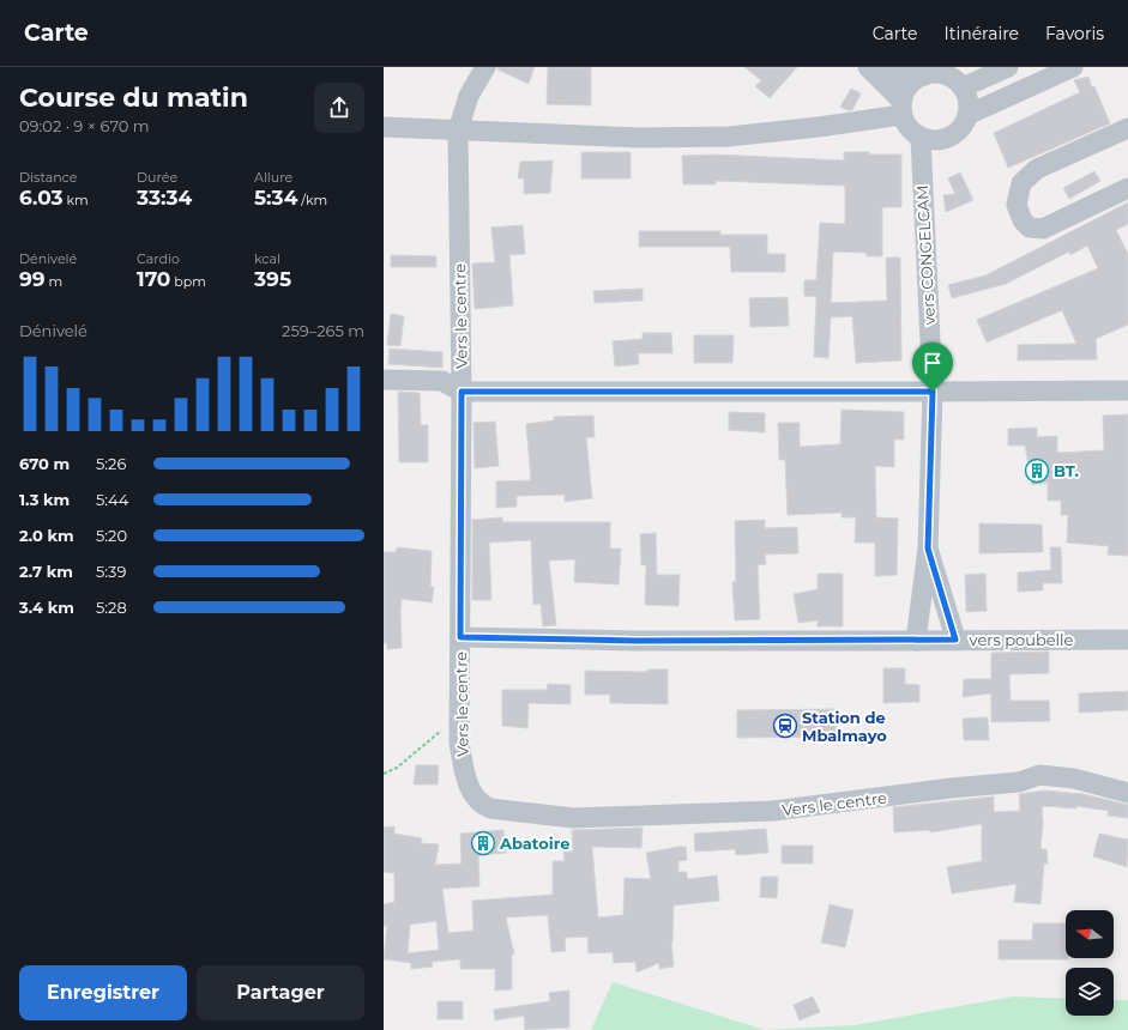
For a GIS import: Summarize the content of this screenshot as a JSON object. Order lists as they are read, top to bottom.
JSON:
{
  "streets": {
    "street": ["vers CONGELCAM", "Vers le centre", "vers poubelle"]
  },
  "crossings": [
    ["Vers le centre", "vers poubelle"]
  ],
  "places": {
    "building": ["BT.", "Abatoire"],
    "station": ["Station de Mbalmayo"]
  },
  "north": "left",
  "page": {
    "header": "Carte",
    "nav": ["Carte", "Itinéraire", "Favoris"],
    "heading": ["Course du matin", "09:02 · 9 × 670 m"],
    "stats": [
      ["Distance", "6.03 km"],
      ["Durée", "33:34"],
      ["Allure", "5:34 /km"],
      ["Dénivelé", "99 m"],
      ["Cardio", "170 bpm"],
      ["kcal", "395"]
    ],
    "chart": ["Dénivelé", "259–265 m"],
    "list": [
      {
        "name": "670 m",
        "note": "5:26"
      },
      {
        "name": "1.3 km",
        "note": "5:44"
      },
      {
        "name": "2.0 km",
        "note": "5:20"
      },
      {
        "name": "2.7 km",
        "note": "5:39"
      },
      {
        "name": "3.4 km",
        "note": "5:28"
      }
    ],
    "buttons": ["Enregistrer", "Partager"]
  }
}
